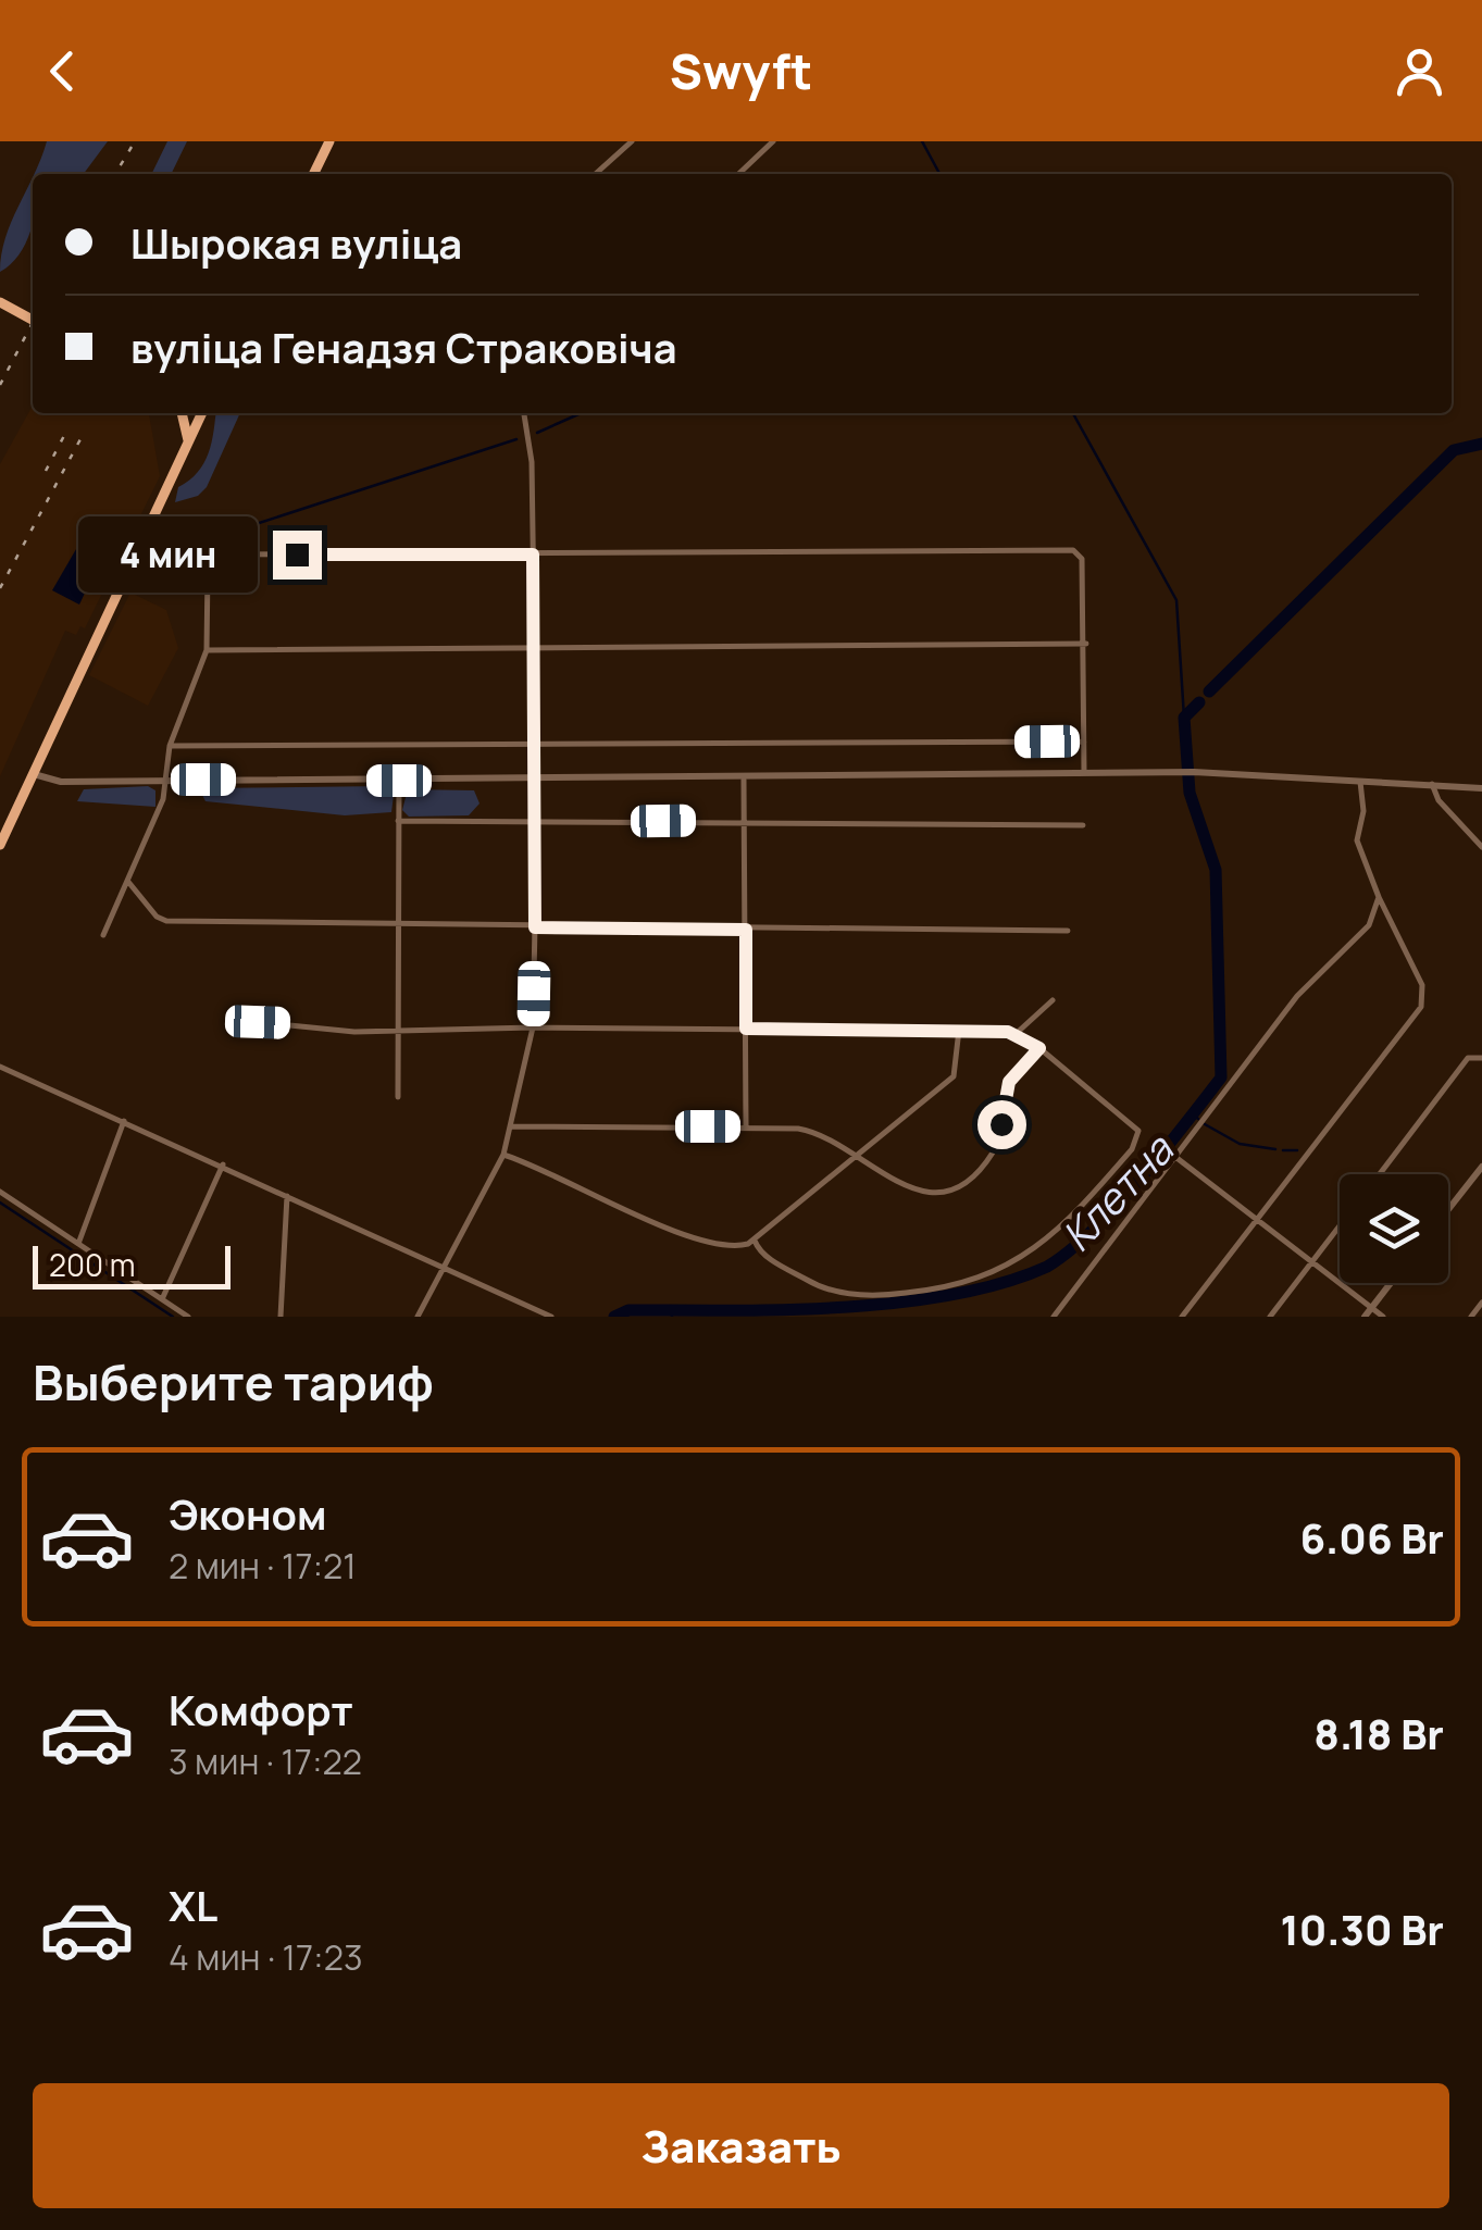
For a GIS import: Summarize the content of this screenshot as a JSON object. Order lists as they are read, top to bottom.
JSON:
{
  "water": ["Клетна"],
  "scale_bar": "200 m",
  "page": {
    "header": "Swyft",
    "banner": ["Шырокая вуліца", "вуліца Генадзя Страковіча"],
    "bubble": "4 мин",
    "scale": "200 m",
    "heading": "Выберите тариф",
    "list": [
      {
        "name": "Эконом",
        "note": "2 мин · 17:21",
        "value": "6.06 Br"
      },
      {
        "name": "Комфорт",
        "note": "3 мин · 17:22",
        "value": "8.18 Br"
      },
      {
        "name": "XL",
        "note": "4 мин · 17:23",
        "value": "10.30 Br"
      }
    ],
    "buttons": "Заказать"
  }
}
